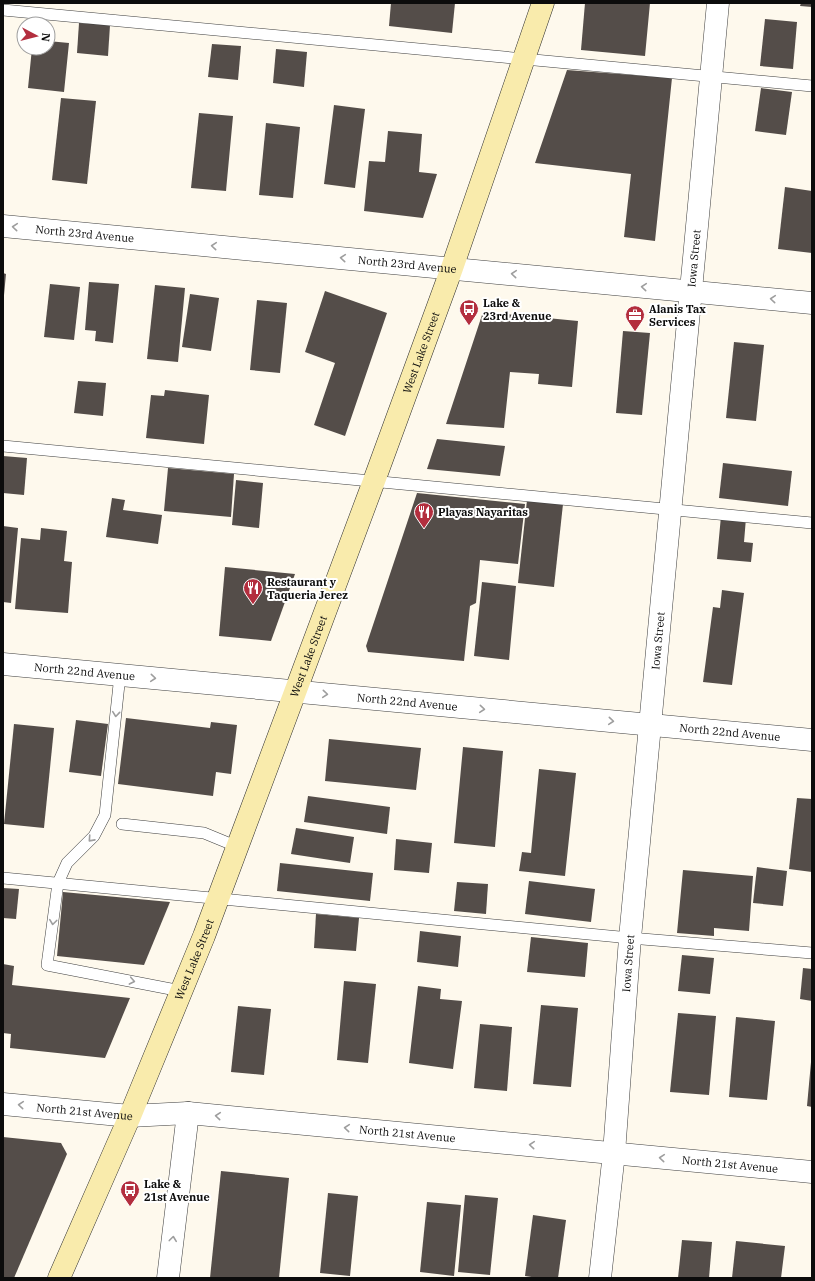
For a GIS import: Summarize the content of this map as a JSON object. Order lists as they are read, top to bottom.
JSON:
{
  "streets": {
    "main road": ["West Lake Street"],
    "street": [
      "North 23rd Avenue",
      "Iowa Street",
      "North 22nd Avenue",
      "North 21st Avenue"
    ]
  },
  "crossings": [
    ["North 23rd Avenue", "Iowa Street"],
    ["North 23rd Avenue", "West Lake Street"],
    ["Iowa Street", "North 22nd Avenue"],
    ["Iowa Street", "North 21st Avenue"],
    ["West Lake Street", "North 22nd Avenue"],
    ["West Lake Street", "North 21st Avenue"]
  ],
  "one_way": ["North 23rd Avenue", "North 22nd Avenue", "North 21st Avenue"],
  "places": {
    "bus stop": ["Lake & 23rd Avenue", "Lake & 21st Avenue"],
    "office": ["Alanis Tax Services"],
    "restaurant": ["Playas Nayaritas", "Restaurant y Taqueria Jerez"]
  },
  "north": "right"
}
